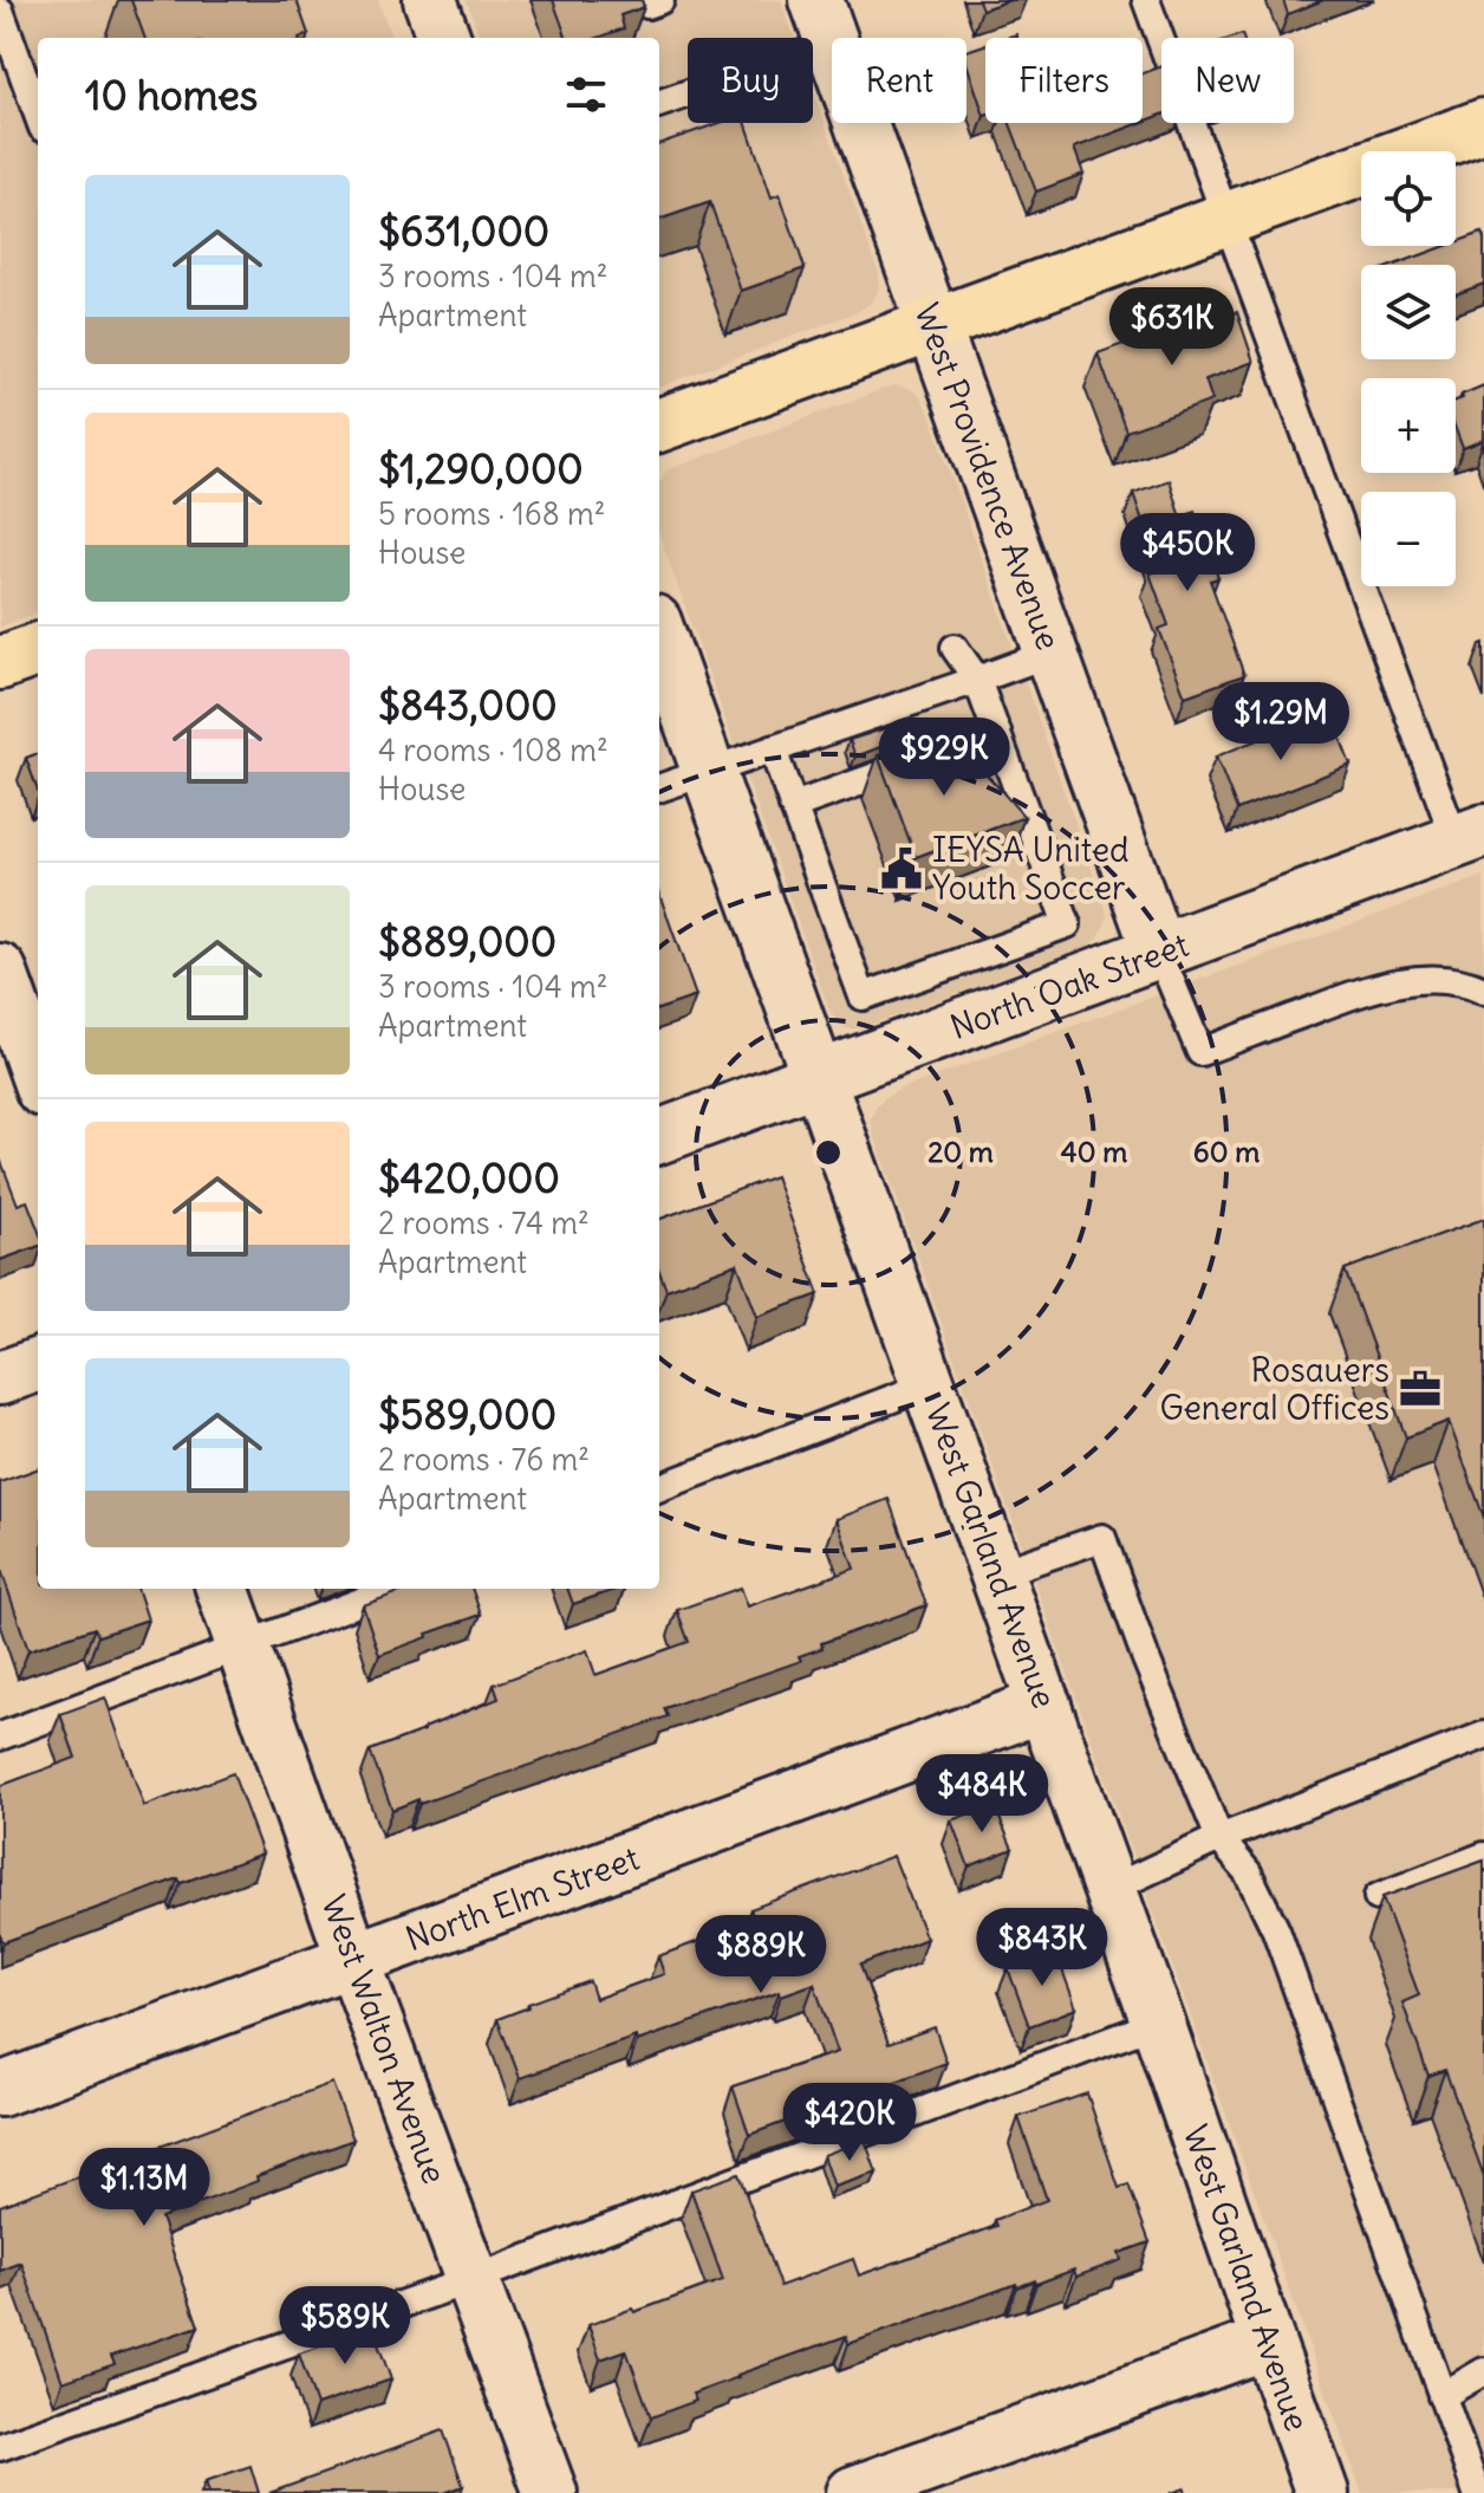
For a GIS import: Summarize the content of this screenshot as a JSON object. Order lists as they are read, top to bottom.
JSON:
{
  "streets": {
    "street": [
      "West Providence Avenue",
      "North Oak Street",
      "West Garland Avenue",
      "North Elm Street",
      "West Walton Avenue"
    ]
  },
  "crossings": [
    ["West Providence Avenue", "North Oak Street"],
    ["North Oak Street", "West Garland Avenue"],
    ["West Garland Avenue", "North Elm Street"],
    ["North Elm Street", "West Walton Avenue"]
  ],
  "places": {
    "public building": ["IEYSA United Youth Soccer"],
    "office": ["Rosauers General Offices"]
  },
  "page": {
    "chip": [
      "Buy",
      "Rent",
      "Filters",
      "New"
    ],
    "heading": "10 homes",
    "map_buttons": ["+", "−"],
    "list": [
      {
        "name": "$631,000",
        "note": "3 rooms · 104 m² · Apartment"
      },
      {
        "name": "$1,290,000",
        "note": "5 rooms · 168 m² · House"
      },
      {
        "name": "$843,000",
        "note": "4 rooms · 108 m² · House"
      },
      {
        "name": "$889,000",
        "note": "3 rooms · 104 m² · Apartment"
      },
      {
        "name": "$420,000",
        "note": "2 rooms · 74 m² · Apartment"
      },
      {
        "name": "$589,000",
        "note": "2 rooms · 76 m² · Apartment"
      }
    ],
    "price": [
      "$631K",
      "$450K",
      "$1.29M",
      "$929K",
      "$484K",
      "$843K",
      "$889K",
      "$420K",
      "$1.13M",
      "$589K"
    ]
  },
  "rings": ["20 m", "40 m", "60 m"]
}
